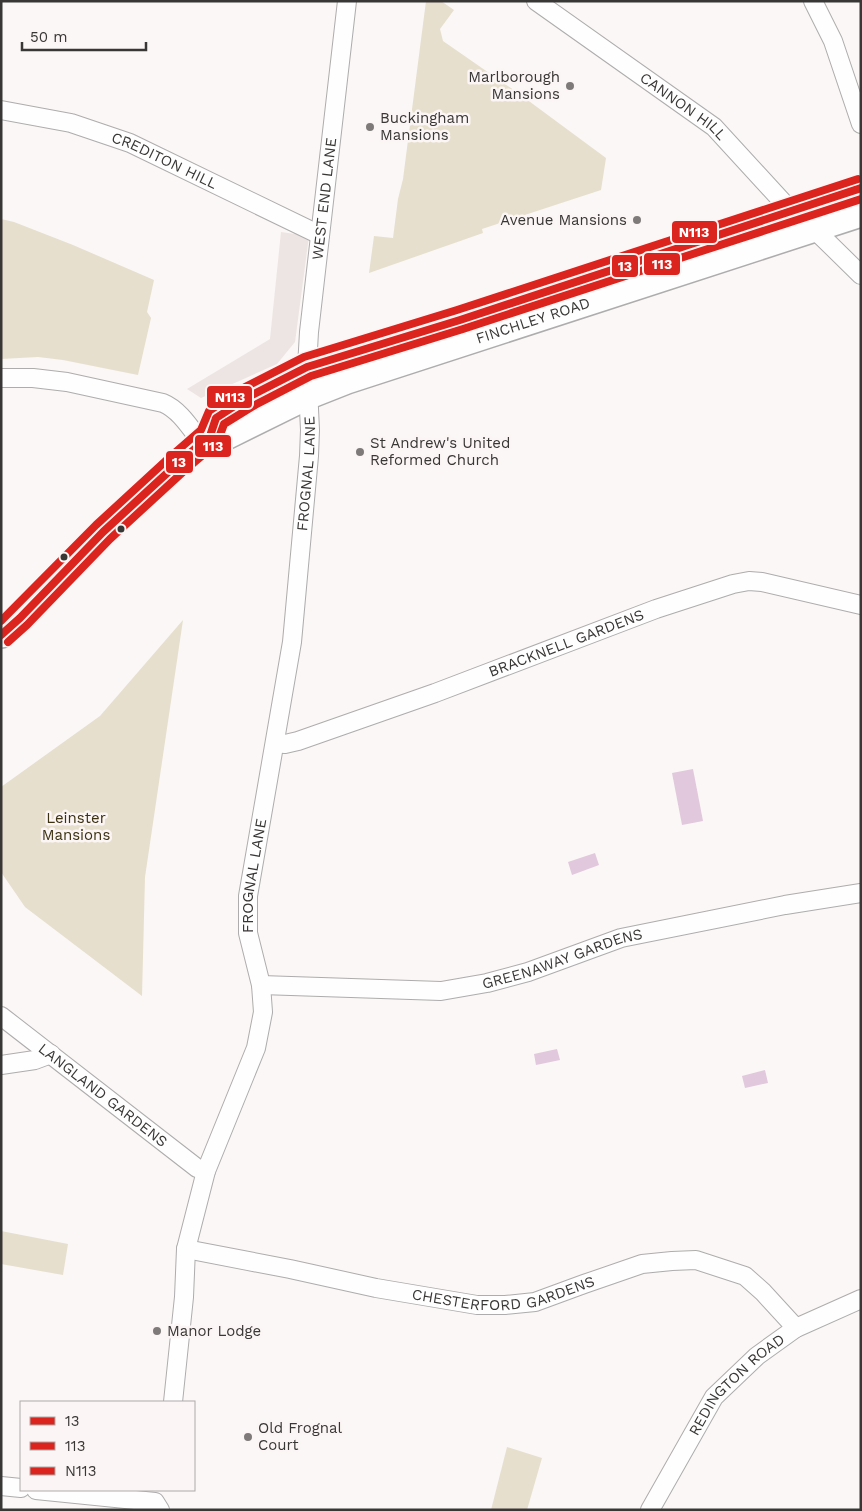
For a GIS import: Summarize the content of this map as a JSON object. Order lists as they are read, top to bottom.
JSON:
{
  "streets": {
    "highway": ["FINCHLEY ROAD"],
    "street": [
      "CANNON HILL",
      "CREDITON HILL",
      "WEST END LANE",
      "FROGNAL LANE",
      "BRACKNELL GARDENS",
      "GREENAWAY GARDENS",
      "LANGLAND GARDENS",
      "CHESTERFORD GARDENS",
      "REDINGTON ROAD"
    ]
  },
  "crossings": [
    ["CANNON HILL", "FINCHLEY ROAD"],
    ["CREDITON HILL", "WEST END LANE"],
    ["WEST END LANE", "FINCHLEY ROAD"],
    ["WEST END LANE", "FROGNAL LANE"],
    ["FINCHLEY ROAD", "FROGNAL LANE"],
    ["FROGNAL LANE", "BRACKNELL GARDENS"],
    ["FROGNAL LANE", "GREENAWAY GARDENS"],
    ["FROGNAL LANE", "LANGLAND GARDENS"],
    ["FROGNAL LANE", "CHESTERFORD GARDENS"],
    ["CHESTERFORD GARDENS", "REDINGTON ROAD"]
  ],
  "parks": ["Leinster Mansions"],
  "places": [
    "Marlborough Mansions",
    "Buckingham Mansions",
    "Avenue Mansions",
    "St Andrew's United Reformed Church",
    "Manor Lodge",
    "Old Frognal Court"
  ],
  "lines": ["transit line N113", "transit line 13", "transit line 113"],
  "legend": ["13", "113", "N113"],
  "scale_bar": "50 m"
}
